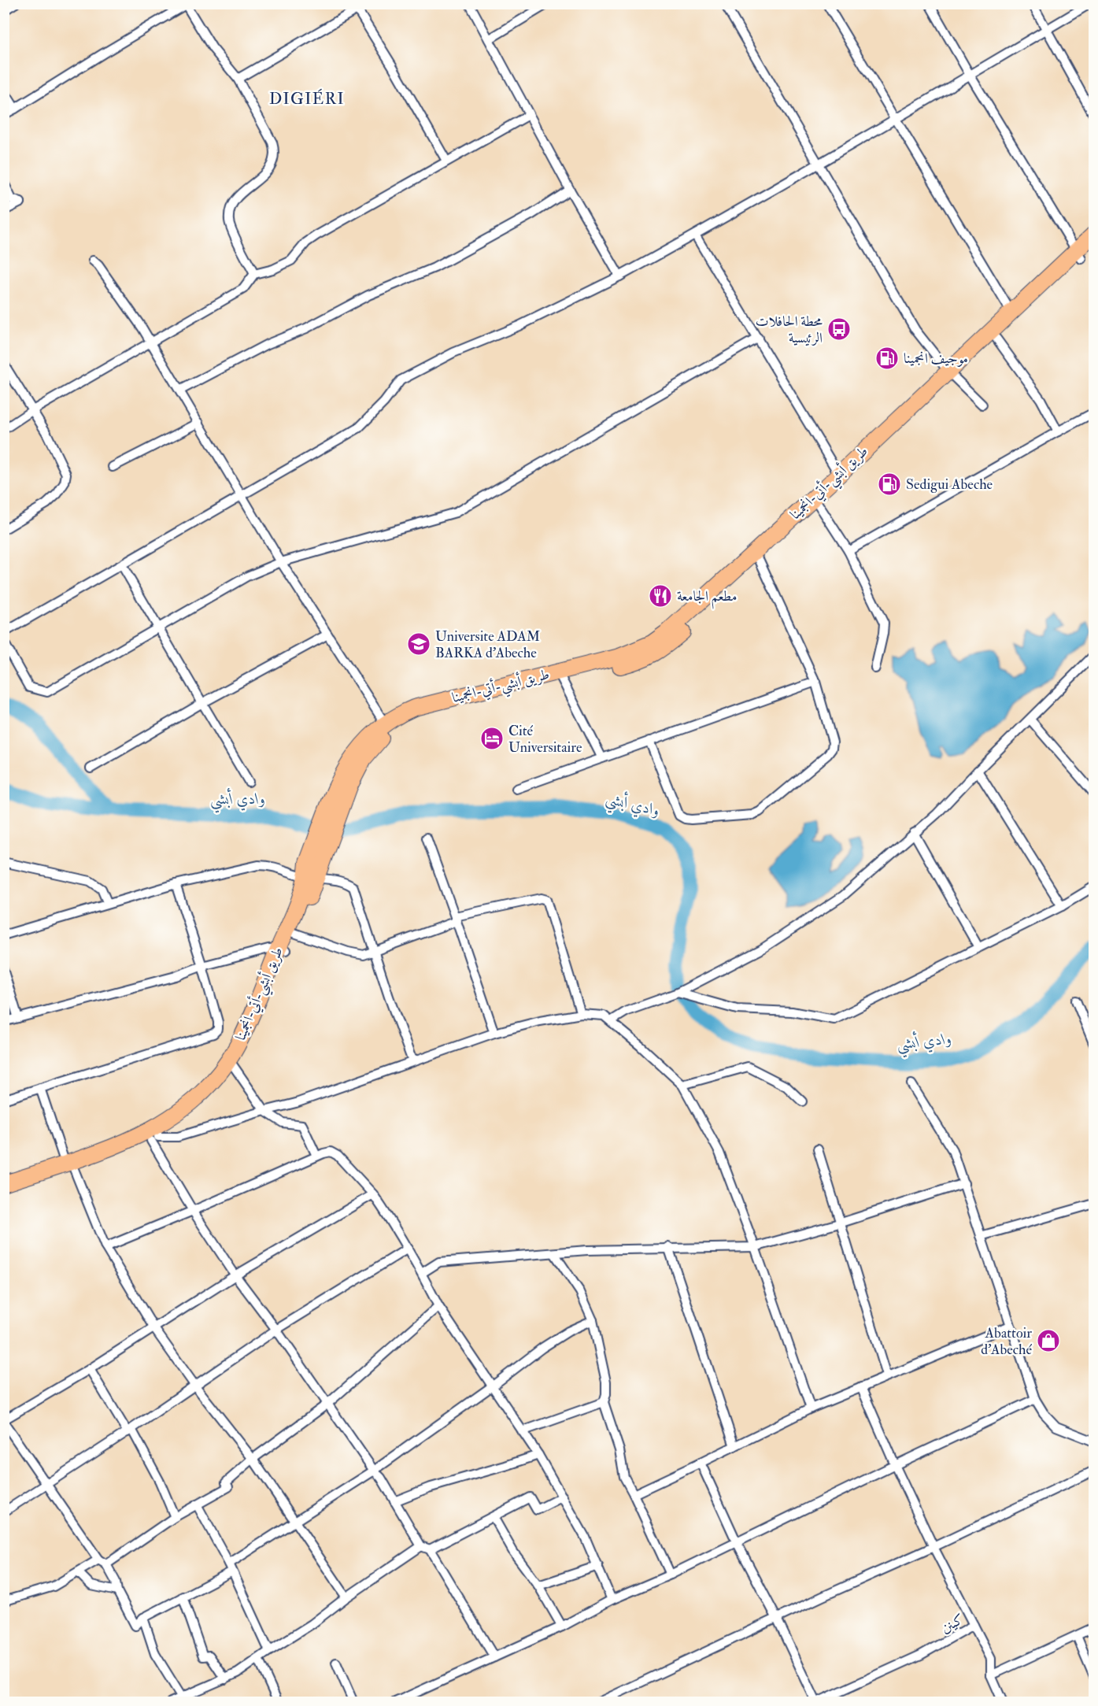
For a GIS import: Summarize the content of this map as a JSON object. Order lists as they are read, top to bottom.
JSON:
{
  "streets": {
    "highway": ["طريق أبشي-أتي-انجمينا"],
    "street": ["كينن"]
  },
  "districts": ["DIGIÉRI"],
  "water": ["وادي أبشي"],
  "places": {
    "bus stop": ["محطة الحافلات الرئيسية"],
    "fuel station": ["موجيف انجمينا", "Sedigui Abeche"],
    "restaurant": ["مطعم الجامعة"],
    "school or university": ["Universite ADAM BARKA d'Abeche"],
    "hotel": ["Cité Universitaire"],
    "shop": ["Abattoir d'Abeché"]
  }
}
